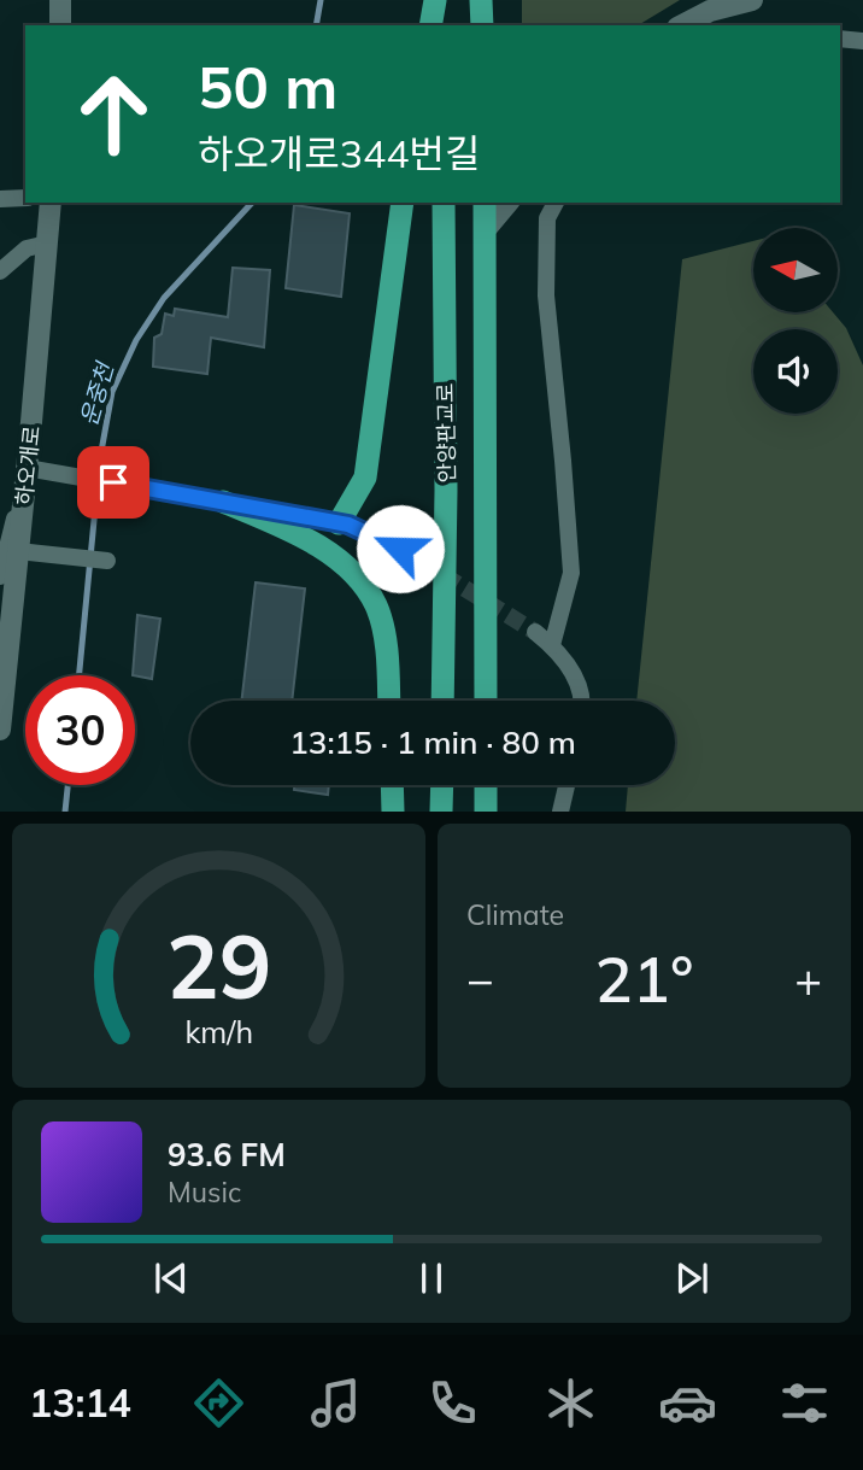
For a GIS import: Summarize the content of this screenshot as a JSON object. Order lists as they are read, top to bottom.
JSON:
{
  "streets": {
    "main road": ["안양판교로"],
    "street": ["하오개로"]
  },
  "water": ["운중천"],
  "north": "left",
  "page": {
    "turn": ["50 m", "하오개로344번길"],
    "limit": "30",
    "trip": "13:15 · 1 min · 80 m",
    "tile": "Climate",
    "heat": ["−", "21°", "+"],
    "song": ["93.6 FM", "Music"],
    "tabs": "13:14",
    "gauge": ["29", "km/h"]
  }
}
